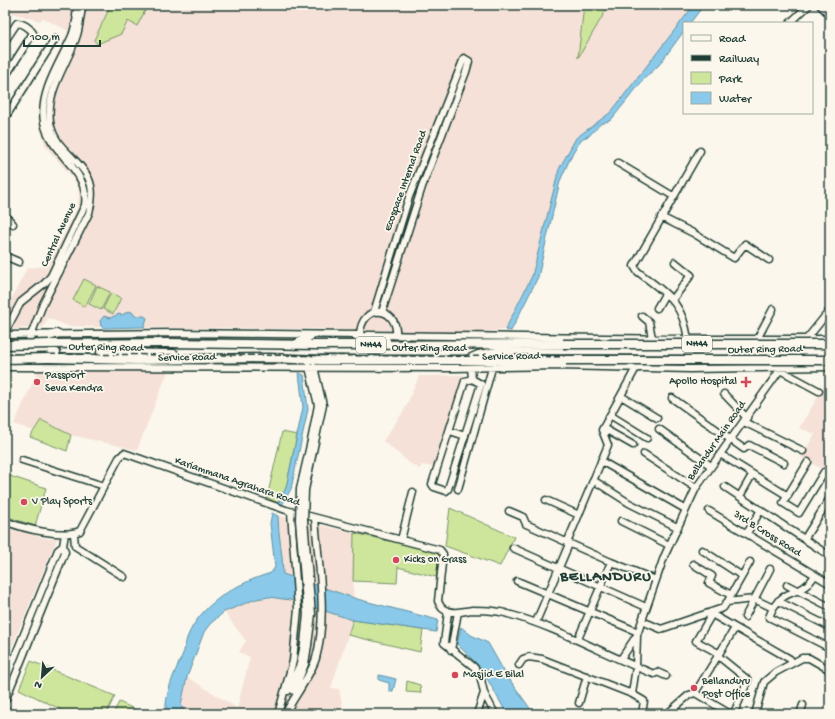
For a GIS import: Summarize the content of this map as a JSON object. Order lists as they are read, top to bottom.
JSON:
{
  "streets": {
    "highway": ["NH44", "Outer Ring Road"],
    "street": [
      "Ecospace Internal Road",
      "Central Avenue",
      "Service Road",
      "Bellandur Main Road",
      "Kariammana Agrahara Road",
      "3rd B Cross Road"
    ]
  },
  "crossings": [
    ["Central Avenue", "Service Road"],
    ["Outer Ring Road", "Service Road"],
    ["Service Road", "Bellandur Main Road"]
  ],
  "districts": ["BELLANDURU"],
  "places": {
    "other": [
      "Passport Seva Kendra",
      "V Play Sports",
      "Kicks on Grass",
      "Masjid E Bilal",
      "Bellanduru Post Office"
    ],
    "health": ["Apollo Hospital"]
  },
  "legend": [
    "Road",
    "Railway",
    "Park",
    "Water"
  ],
  "scale_bar": "100 m",
  "north": "bottom left"
}
